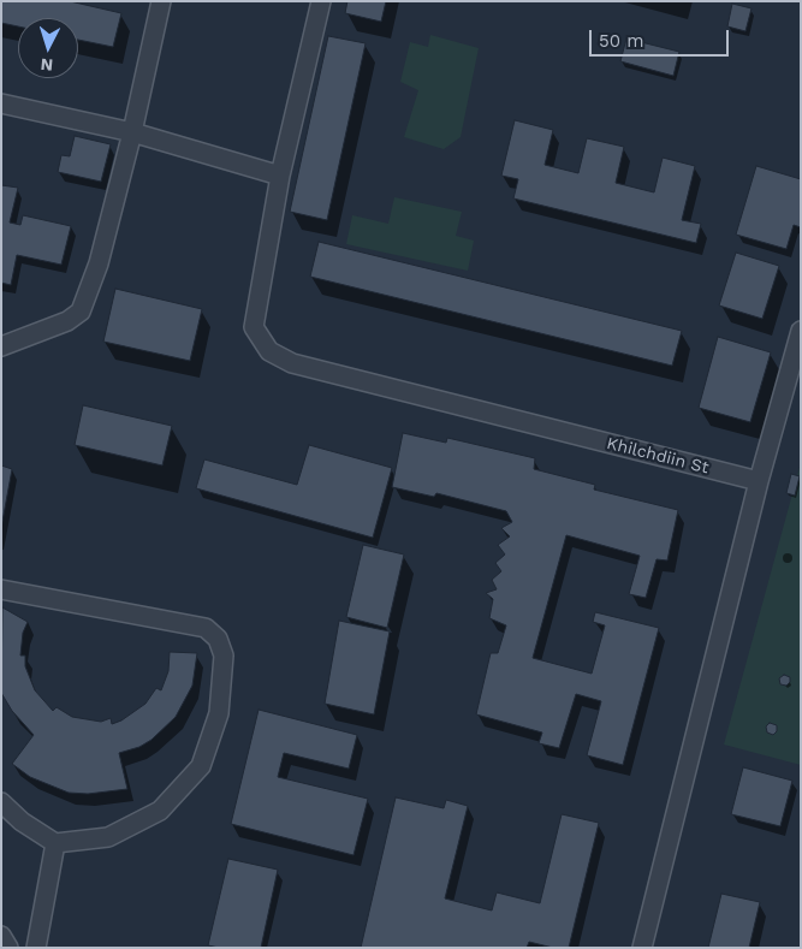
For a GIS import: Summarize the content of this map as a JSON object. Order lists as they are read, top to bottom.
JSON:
{
  "streets": {
    "street": ["Khilchdiin St"]
  },
  "scale_bar": "50 m",
  "north": "bottom"
}
